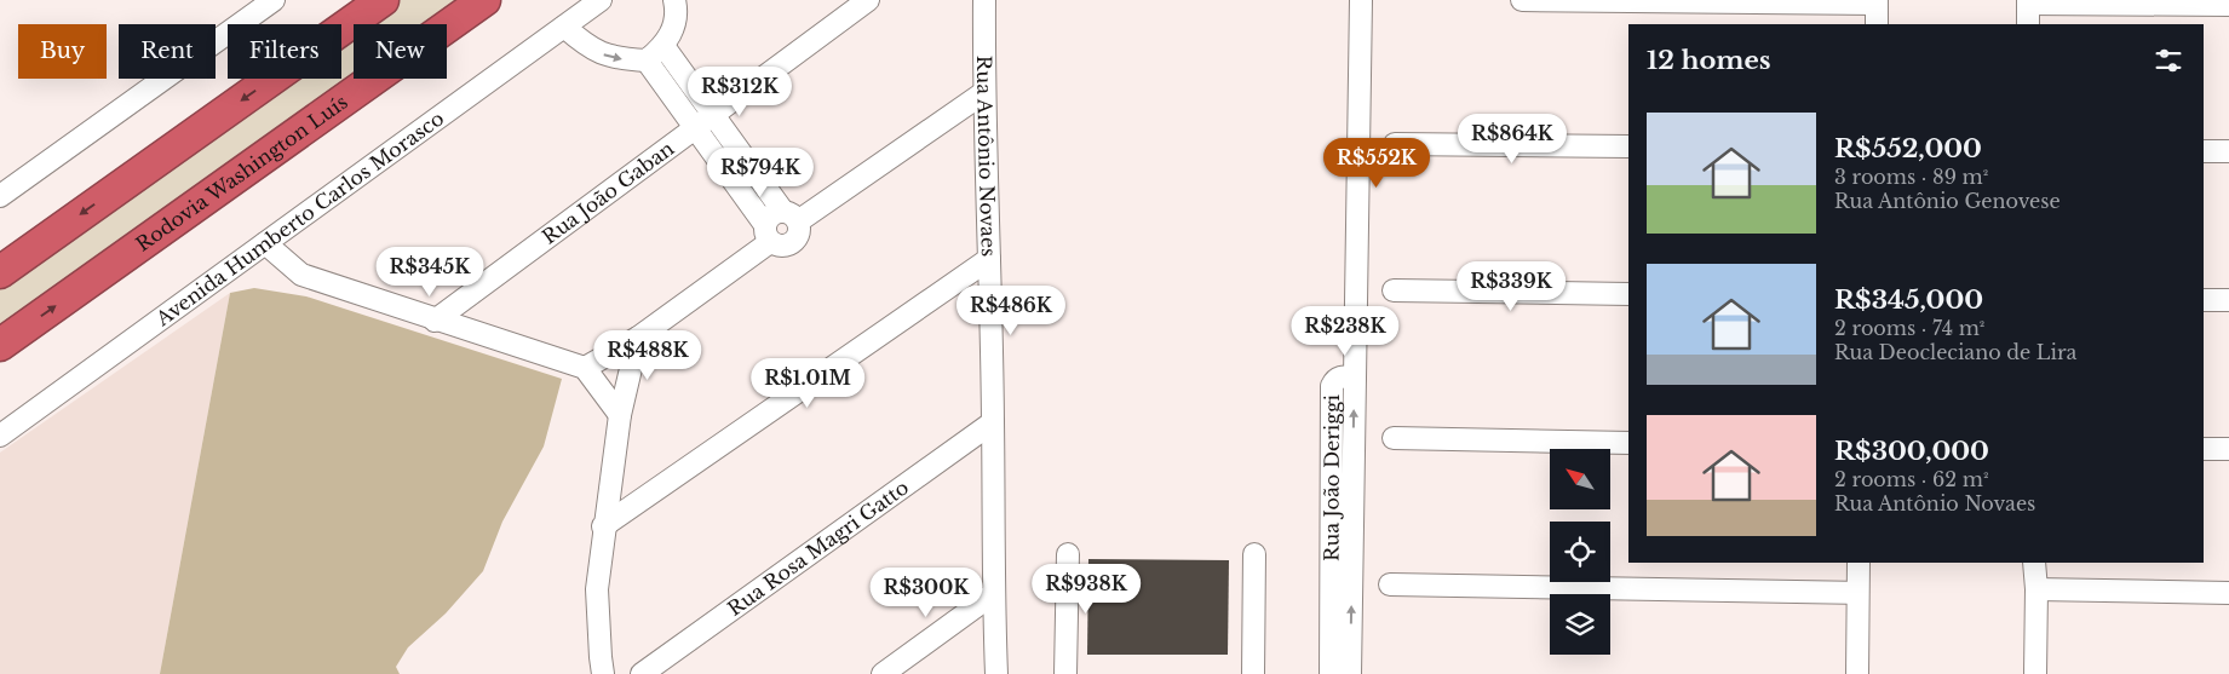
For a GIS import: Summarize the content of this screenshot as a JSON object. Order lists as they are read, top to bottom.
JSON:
{
  "streets": {
    "highway": ["Rodovia Washington Luís"],
    "street": [
      "Rua Antônio Novaes",
      "Rua João Gaban",
      "Avenida Humberto Carlos Morasco",
      "Rua João Deriggi",
      "Rua Rosa Magri Gatto"
    ]
  },
  "crossings": [
    ["Rua Antônio Novaes", "Rua Rosa Magri Gatto"]
  ],
  "north": "top left",
  "page": {
    "chip": [
      "Buy",
      "Rent",
      "Filters",
      "New"
    ],
    "heading": "12 homes",
    "price": [
      "R$312K",
      "R$864K",
      "R$552K",
      "R$794K",
      "R$345K",
      "R$339K",
      "R$486K",
      "R$238K",
      "R$488K",
      "R$1.01M",
      "R$938K",
      "R$300K"
    ],
    "list": [
      {
        "name": "R$552,000",
        "note": "3 rooms · 89 m² · Rua Antônio Genovese"
      },
      {
        "name": "R$345,000",
        "note": "2 rooms · 74 m² · Rua Deocleciano de Lira"
      },
      {
        "name": "R$300,000",
        "note": "2 rooms · 62 m² · Rua Antônio Novaes"
      }
    ]
  }
}
